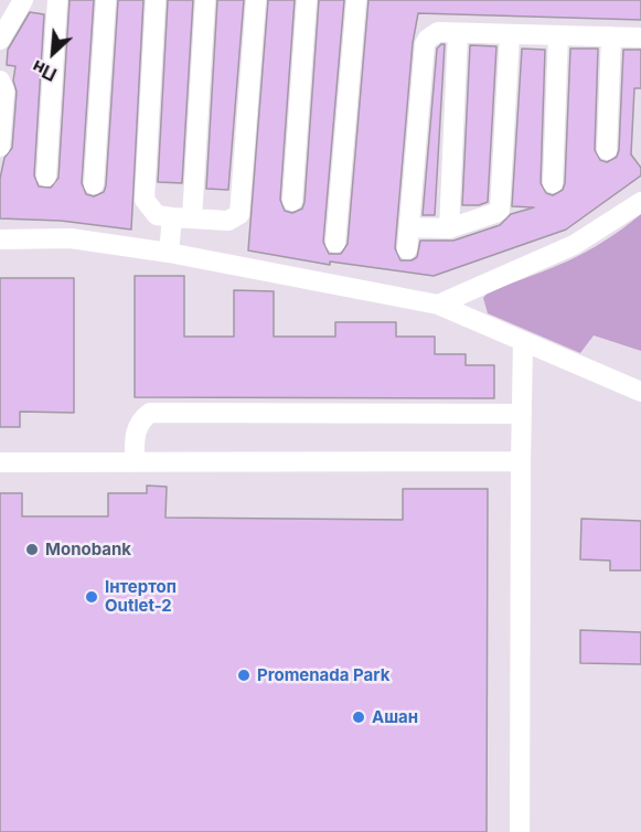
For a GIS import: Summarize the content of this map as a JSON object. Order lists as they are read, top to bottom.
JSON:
{
  "places": [
    "Monobank",
    "Інтертоп Outlet-2",
    "Promenada Park",
    "Ашан"
  ],
  "north": "bottom left"
}
